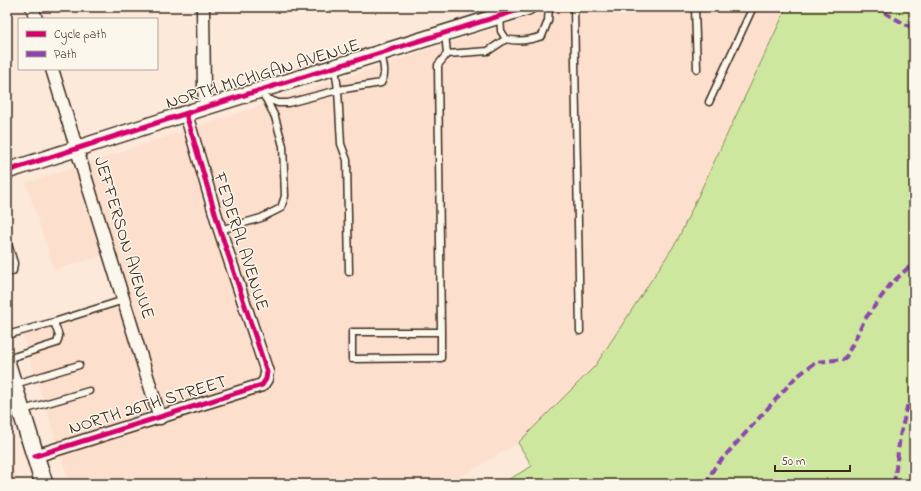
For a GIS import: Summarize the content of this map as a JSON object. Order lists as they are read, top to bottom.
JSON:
{
  "streets": {
    "street": [
      "NORTH MICHIGAN AVENUE",
      "JEFFERSON AVENUE",
      "FEDERAL AVENUE",
      "NORTH 26TH STREET"
    ]
  },
  "crossings": [
    ["NORTH MICHIGAN AVENUE", "JEFFERSON AVENUE"],
    ["NORTH MICHIGAN AVENUE", "FEDERAL AVENUE"],
    ["JEFFERSON AVENUE", "NORTH 26TH STREET"],
    ["FEDERAL AVENUE", "NORTH 26TH STREET"]
  ],
  "legend": ["Cycle path", "Path"],
  "scale_bar": "50 m"
}
